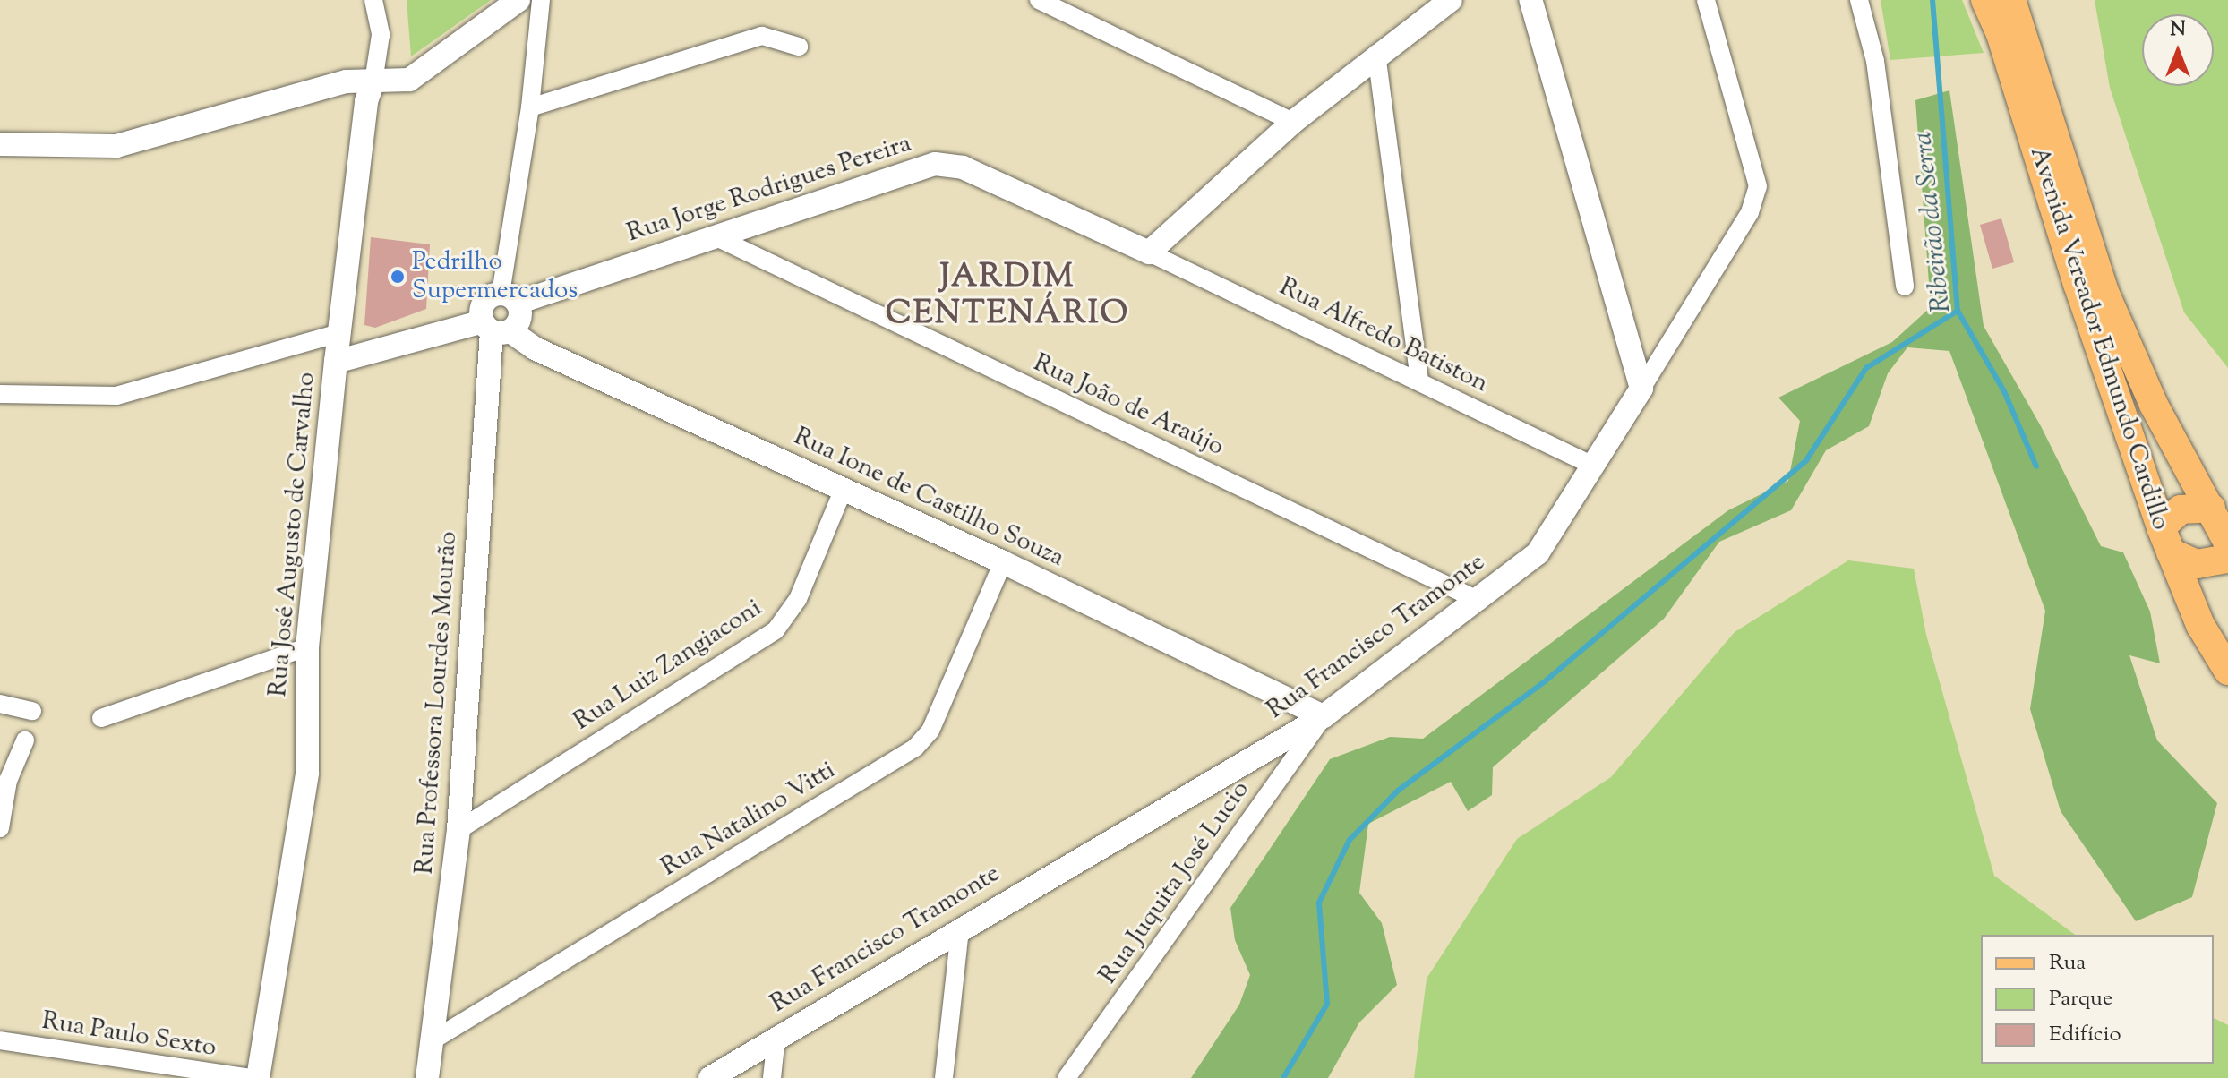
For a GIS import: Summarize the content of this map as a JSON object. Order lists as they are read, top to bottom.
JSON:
{
  "streets": {
    "main road": ["Avenida Vereador Edmundo Cardillo"],
    "street": [
      "Rua Jorge Rodrigues Pereira",
      "Rua Alfredo Batiston",
      "Rua João de Araújo",
      "Rua Ione de Castilho Souza",
      "Rua José Augusto de Carvalho",
      "Rua Francisco Tramonte",
      "Rua Luiz Zangiaconi",
      "Rua Professora Lourdes Mourão",
      "Rua Natalino Vitti",
      "Rua Juquita José Lucio",
      "Rua Paulo Sexto"
    ]
  },
  "crossings": [
    ["Rua Jorge Rodrigues Pereira", "Rua Alfredo Batiston"],
    ["Rua Jorge Rodrigues Pereira", "Rua João de Araújo"],
    ["Rua Jorge Rodrigues Pereira", "Rua Professora Lourdes Mourão"],
    ["Rua Alfredo Batiston", "Rua Francisco Tramonte"],
    ["Rua João de Araújo", "Rua Francisco Tramonte"],
    ["Rua Ione de Castilho Souza", "Rua Francisco Tramonte"],
    ["Rua Ione de Castilho Souza", "Rua Luiz Zangiaconi"],
    ["Rua Ione de Castilho Souza", "Rua Professora Lourdes Mourão"],
    ["Rua Ione de Castilho Souza", "Rua Natalino Vitti"],
    ["Rua Ione de Castilho Souza", "Rua Juquita José Lucio"],
    ["Rua Francisco Tramonte", "Rua Juquita José Lucio"],
    ["Rua Luiz Zangiaconi", "Rua Professora Lourdes Mourão"],
    ["Rua Professora Lourdes Mourão", "Rua Natalino Vitti"]
  ],
  "districts": ["JARDIM CENTENÁRIO"],
  "water": ["Ribeirão da Serra"],
  "places": ["Pedrilho Supermercados"],
  "legend": ["Rua", "Parque", "Edifício"],
  "north": "top"
}
